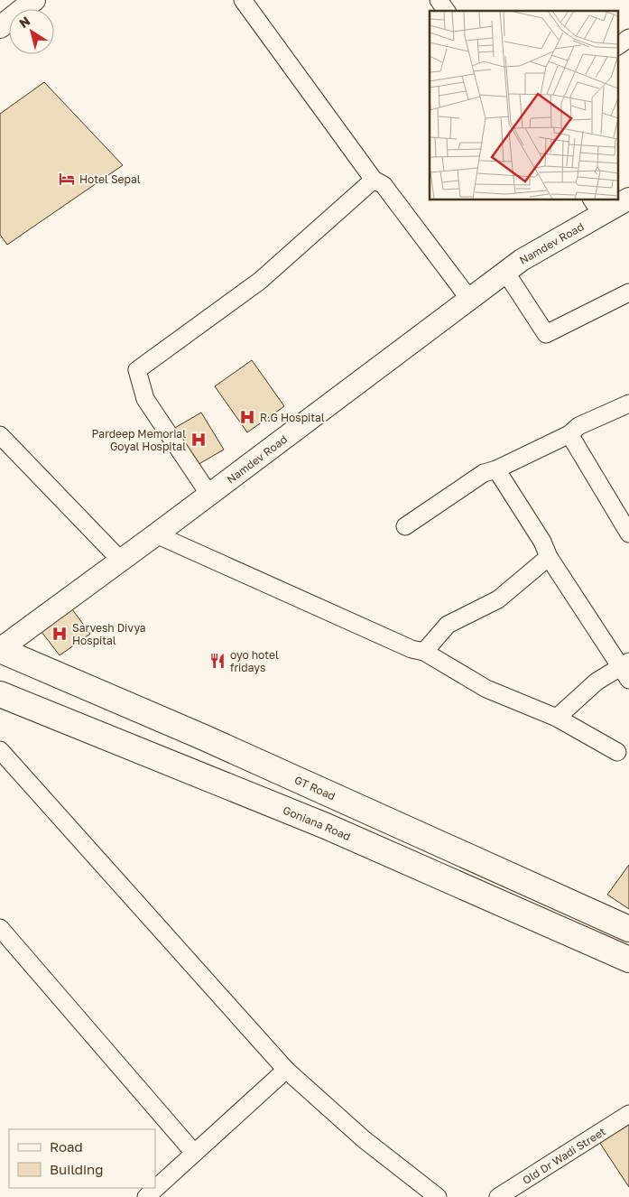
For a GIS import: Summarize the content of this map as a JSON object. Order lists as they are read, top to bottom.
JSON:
{
  "streets": {
    "main road": ["GT Road", "Goniana Road"],
    "street": ["Namdev Road", "Old Dr Wadi Street"]
  },
  "crossings": [
    ["Namdev Road", "GT Road"]
  ],
  "places": {
    "hotel": ["Hotel Sepal"],
    "hospital": ["R.G Hospital", "Pardeep Memorial Goyal Hospital", "Sarvesh Divya Hospital"],
    "restaurant": ["oyo hotel fridays"]
  },
  "legend": ["Road", "Building"],
  "north": "top left"
}
